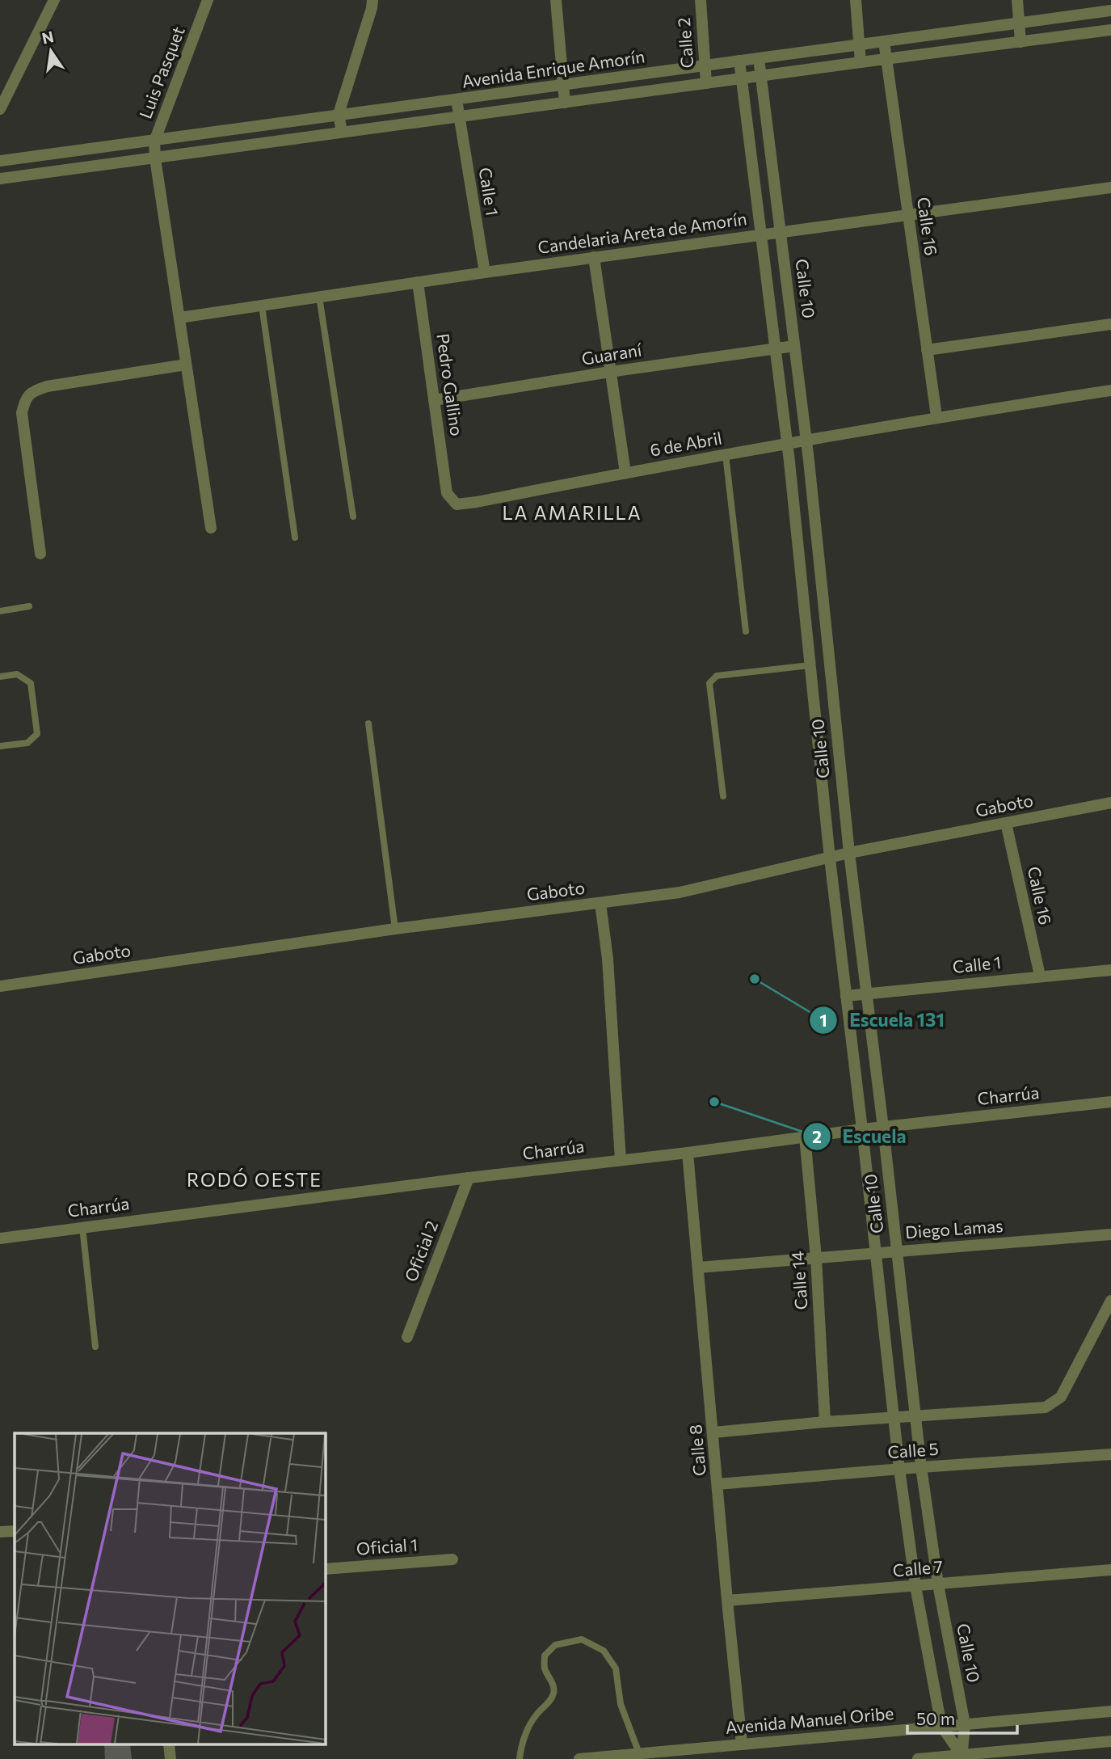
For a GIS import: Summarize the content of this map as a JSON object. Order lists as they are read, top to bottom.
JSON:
{
  "streets": {
    "street": [
      "Calle 2",
      "Avenida Enrique Amorín",
      "Luis Pasquet",
      "Calle 1",
      "Calle 16",
      "Candelaria Areta de Amorín",
      "Calle 10",
      "Guaraní",
      "Pedro Gallino",
      "6 de Abril",
      "Gaboto",
      "Charrúa",
      "Diego Lamas",
      "Oficial 2",
      "Calle 14",
      "Calle 8",
      "Calle 5",
      "Oficial 1",
      "Calle 7",
      "Avenida Manuel Oribe"
    ]
  },
  "crossings": [
    ["Calle 2", "Avenida Enrique Amorín"],
    ["Avenida Enrique Amorín", "Luis Pasquet"],
    ["Avenida Enrique Amorín", "Calle 1"],
    ["Avenida Enrique Amorín", "Calle 16"],
    ["Avenida Enrique Amorín", "Calle 10"],
    ["Luis Pasquet", "Candelaria Areta de Amorín"],
    ["Calle 1", "Calle 16"],
    ["Calle 1", "Candelaria Areta de Amorín"],
    ["Calle 1", "Calle 10"],
    ["Calle 16", "Candelaria Areta de Amorín"],
    ["Calle 16", "6 de Abril"],
    ["Calle 16", "Gaboto"],
    ["Candelaria Areta de Amorín", "Calle 10"],
    ["Candelaria Areta de Amorín", "Pedro Gallino"],
    ["Calle 10", "Guaraní"],
    ["Calle 10", "6 de Abril"],
    ["Calle 10", "Gaboto"],
    ["Calle 10", "Charrúa"],
    ["Calle 10", "Diego Lamas"],
    ["Calle 10", "Calle 5"],
    ["Calle 10", "Calle 7"],
    ["Calle 10", "Avenida Manuel Oribe"],
    ["Guaraní", "Pedro Gallino"],
    ["Pedro Gallino", "6 de Abril"],
    ["Charrúa", "Oficial 2"],
    ["Charrúa", "Calle 14"],
    ["Charrúa", "Calle 8"],
    ["Diego Lamas", "Calle 14"],
    ["Diego Lamas", "Calle 8"],
    ["Calle 8", "Calle 5"],
    ["Calle 8", "Calle 7"],
    ["Calle 8", "Avenida Manuel Oribe"]
  ],
  "districts": ["LA AMARILLA", "RODÓ OESTE"],
  "places": ["Escuela 131", "Escuela"],
  "scale_bar": "50 m",
  "north": "top"
}
